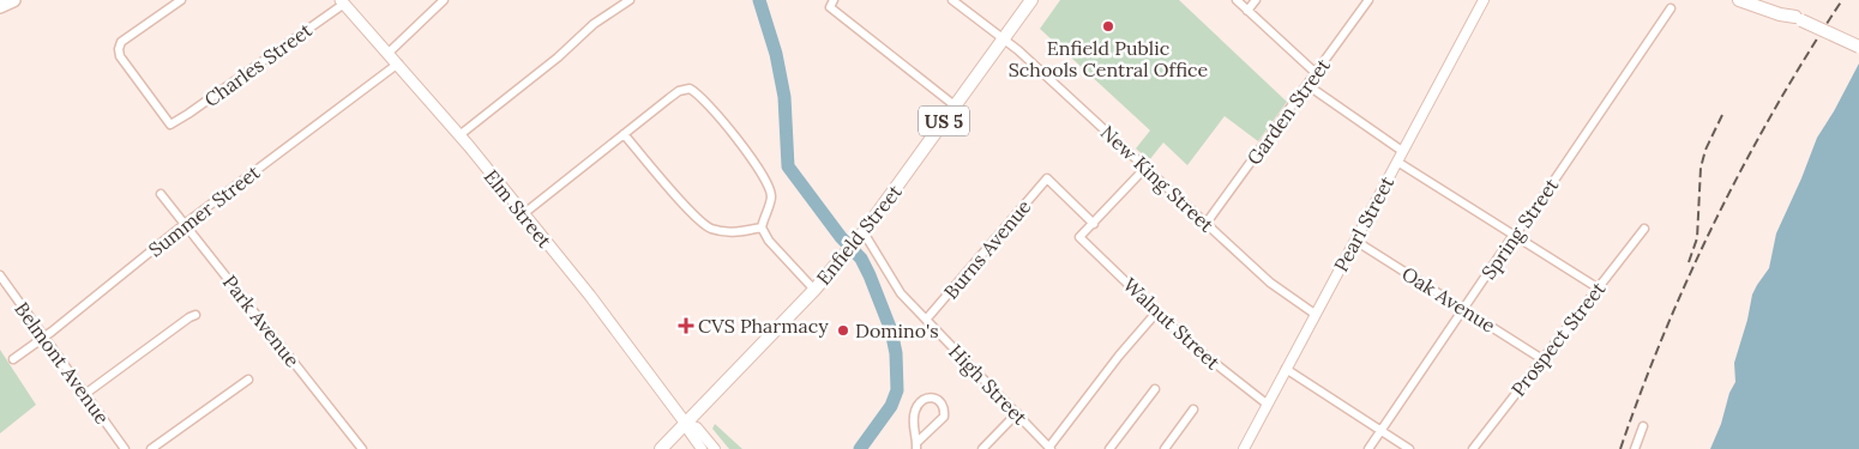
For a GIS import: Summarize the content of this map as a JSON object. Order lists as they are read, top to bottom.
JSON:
{
  "streets": {
    "main road": ["US 5", "Elm Street", "Enfield Street"],
    "street": [
      "Charles Street",
      "Garden Street",
      "New King Street",
      "Summer Street",
      "Pearl Street",
      "Spring Street",
      "Burns Avenue",
      "Oak Avenue",
      "Park Avenue",
      "Walnut Street",
      "Prospect Street",
      "Belmont Avenue",
      "High Street"
    ]
  },
  "crossings": [
    ["Charles Street", "Elm Street"],
    ["Garden Street", "New King Street"],
    ["New King Street", "Pearl Street"],
    ["New King Street", "Enfield Street"],
    ["Elm Street", "Summer Street"],
    ["Elm Street", "Enfield Street"],
    ["Summer Street", "Park Avenue"],
    ["Summer Street", "Belmont Avenue"],
    ["Pearl Street", "Oak Avenue"],
    ["Pearl Street", "Walnut Street"],
    ["Spring Street", "Oak Avenue"],
    ["Enfield Street", "High Street"],
    ["Burns Avenue", "Walnut Street"],
    ["Burns Avenue", "High Street"],
    ["Oak Avenue", "Prospect Street"]
  ],
  "places": {
    "other": ["Enfield Public Schools Central Office", "Domino's"],
    "health": ["CVS Pharmacy"]
  }
}
